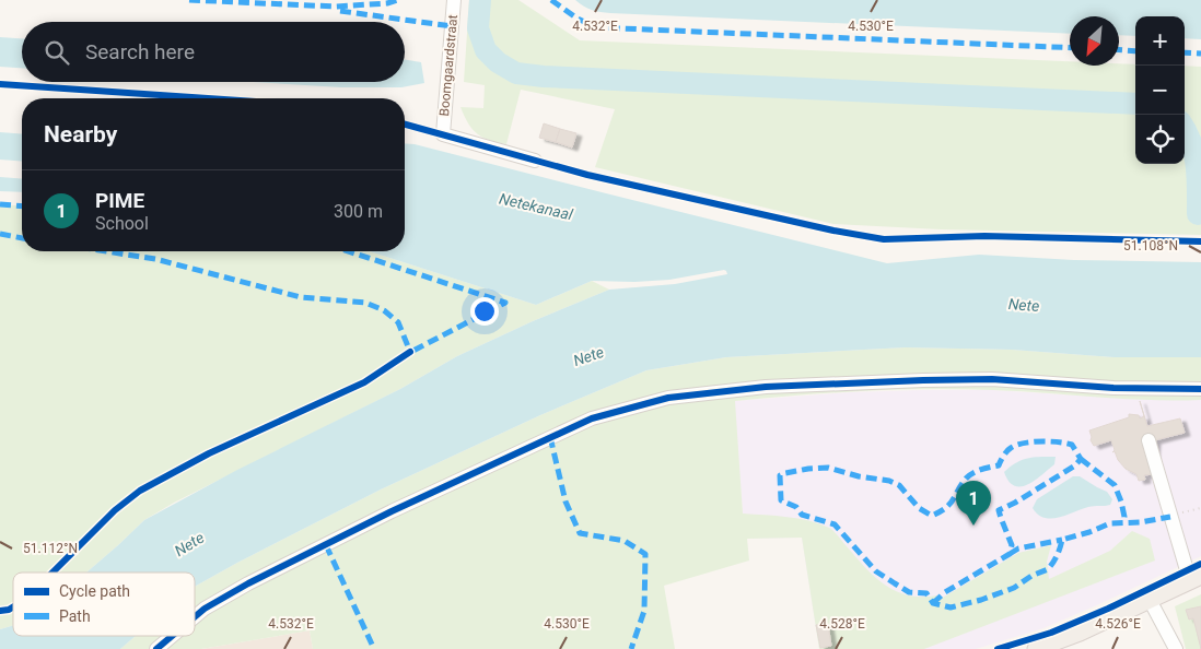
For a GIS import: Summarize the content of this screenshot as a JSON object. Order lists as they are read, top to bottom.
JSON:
{
  "streets": {
    "street": ["Boomgaardstraat"]
  },
  "water": ["Netekanaal", "Nete"],
  "legend": ["Cycle path", "Path"],
  "north": "bottom left",
  "page": {
    "map_buttons": ["+", "−"],
    "search": "Search here",
    "heading": "Nearby",
    "list": [
      {
        "mark": "1",
        "name": "PIME",
        "note": "School",
        "value": "300 m"
      }
    ],
    "pins": "1"
  },
  "coordinates": [
    "4.532°E",
    "4.530°E",
    "51.108°N",
    "51.112°N",
    "4.528°E",
    "4.526°E"
  ]
}
